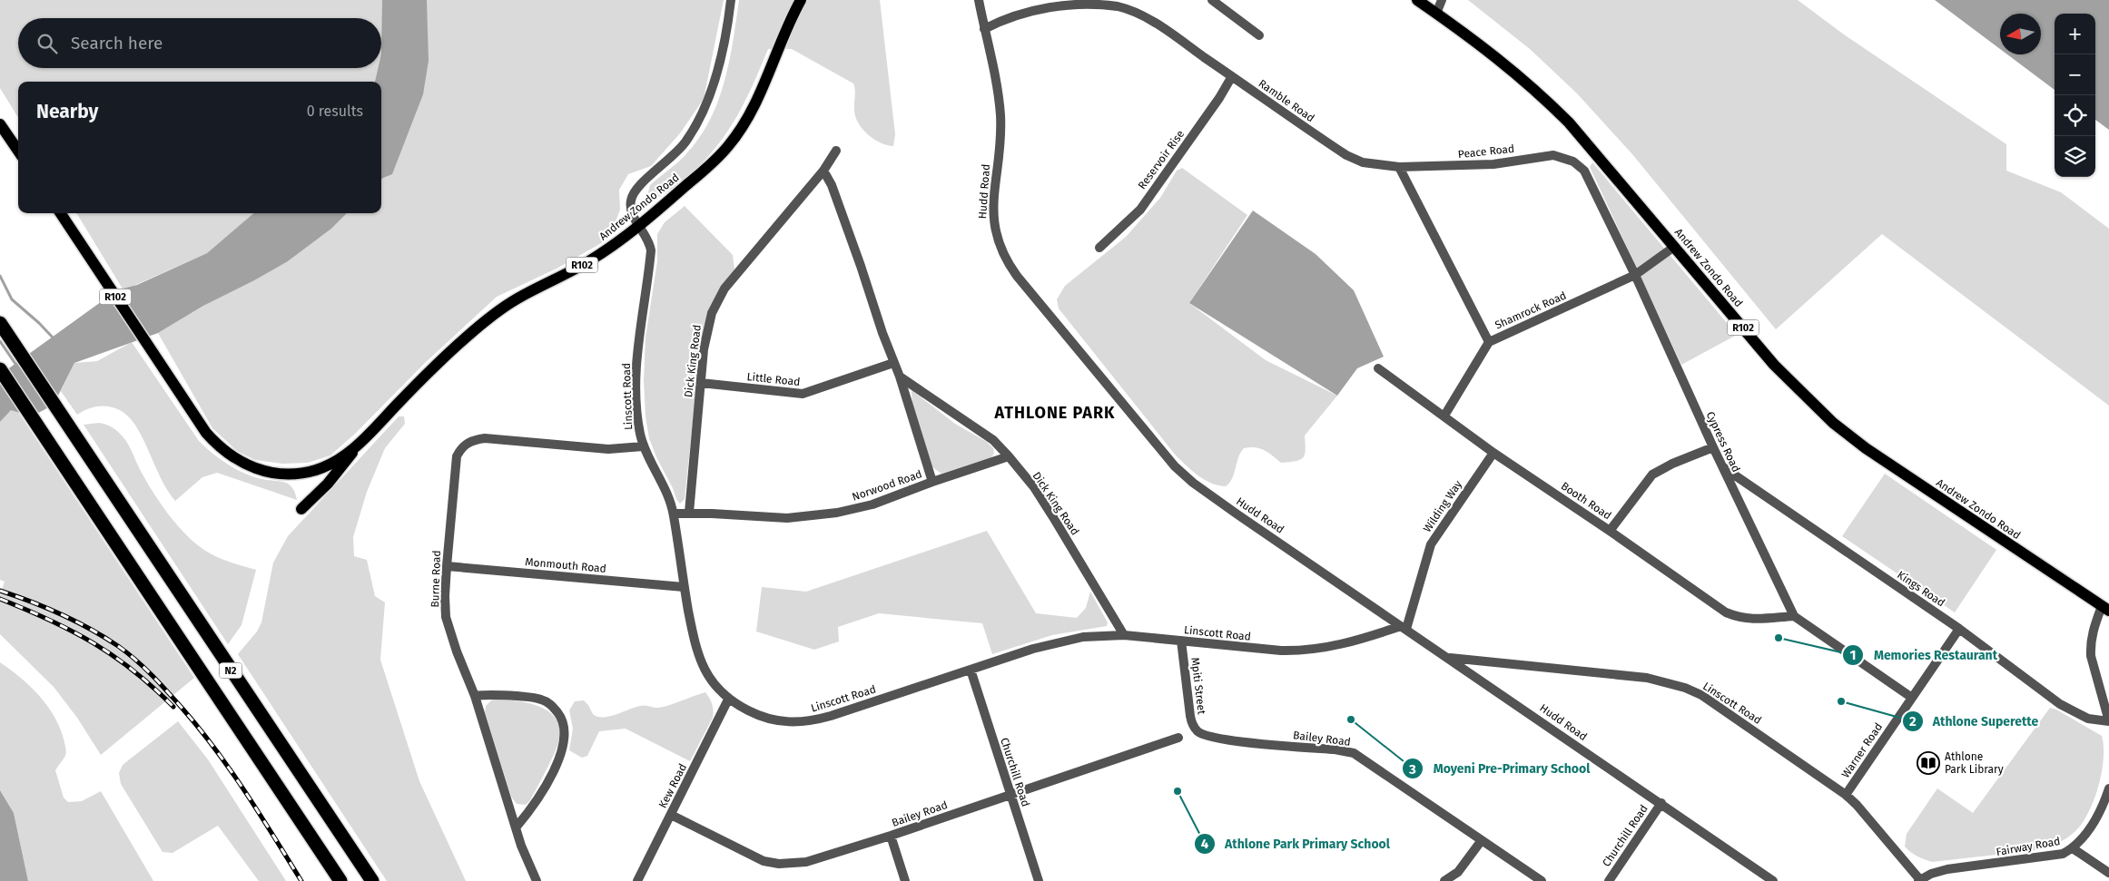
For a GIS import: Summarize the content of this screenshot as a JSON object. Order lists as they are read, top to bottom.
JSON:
{
  "streets": {
    "highway": ["N2"],
    "main road": ["Andrew Zondo Road", "R102"],
    "street": [
      "Ramble Road",
      "Peace Road",
      "Reservoir Rise",
      "Hudd Road",
      "Shamrock Road",
      "Dick King Road",
      "Little Road",
      "Linscott Road",
      "Cypress Road",
      "Norwood Road",
      "Booth Road",
      "Wilding Way",
      "Monmouth Road",
      "Burne Road",
      "Kings Road",
      "Mpiti Street",
      "Bailey Road",
      "Warner Road",
      "Churchill Road",
      "Kew Road",
      "Fairway Road"
    ]
  },
  "crossings": [
    ["Ramble Road", "Peace Road"],
    ["Ramble Road", "Reservoir Rise"],
    ["Ramble Road", "Hudd Road"],
    ["Peace Road", "Cypress Road"],
    ["Hudd Road", "Linscott Road"],
    ["Hudd Road", "Wilding Way"],
    ["Hudd Road", "Churchill Road"],
    ["Andrew Zondo Road", "Linscott Road"],
    ["Shamrock Road", "Cypress Road"],
    ["Shamrock Road", "Booth Road"],
    ["Dick King Road", "Little Road"],
    ["Dick King Road", "Linscott Road"],
    ["Dick King Road", "Norwood Road"],
    ["Linscott Road", "Norwood Road"],
    ["Linscott Road", "Wilding Way"],
    ["Linscott Road", "Monmouth Road"],
    ["Linscott Road", "Burne Road"],
    ["Linscott Road", "Mpiti Street"],
    ["Linscott Road", "Warner Road"],
    ["Linscott Road", "Churchill Road"],
    ["Linscott Road", "Kew Road"],
    ["Linscott Road", "Fairway Road"],
    ["Cypress Road", "Booth Road"],
    ["Cypress Road", "Kings Road"],
    ["Booth Road", "Wilding Way"],
    ["Monmouth Road", "Burne Road"],
    ["Kings Road", "Warner Road"],
    ["Mpiti Street", "Bailey Road"],
    ["Bailey Road", "Churchill Road"],
    ["Bailey Road", "Kew Road"]
  ],
  "districts": ["ATHLONE PARK"],
  "places": {
    "other": [
      "Memories Restaurant",
      "Athlone Superette",
      "Moyeni Pre-Primary School",
      "Athlone Park Primary School"
    ],
    "library": ["Athlone Park Library"]
  },
  "north": "left",
  "page": {
    "map_buttons": ["+", "−"],
    "search": "Search here",
    "heading": ["Nearby", "0 results"]
  }
}
